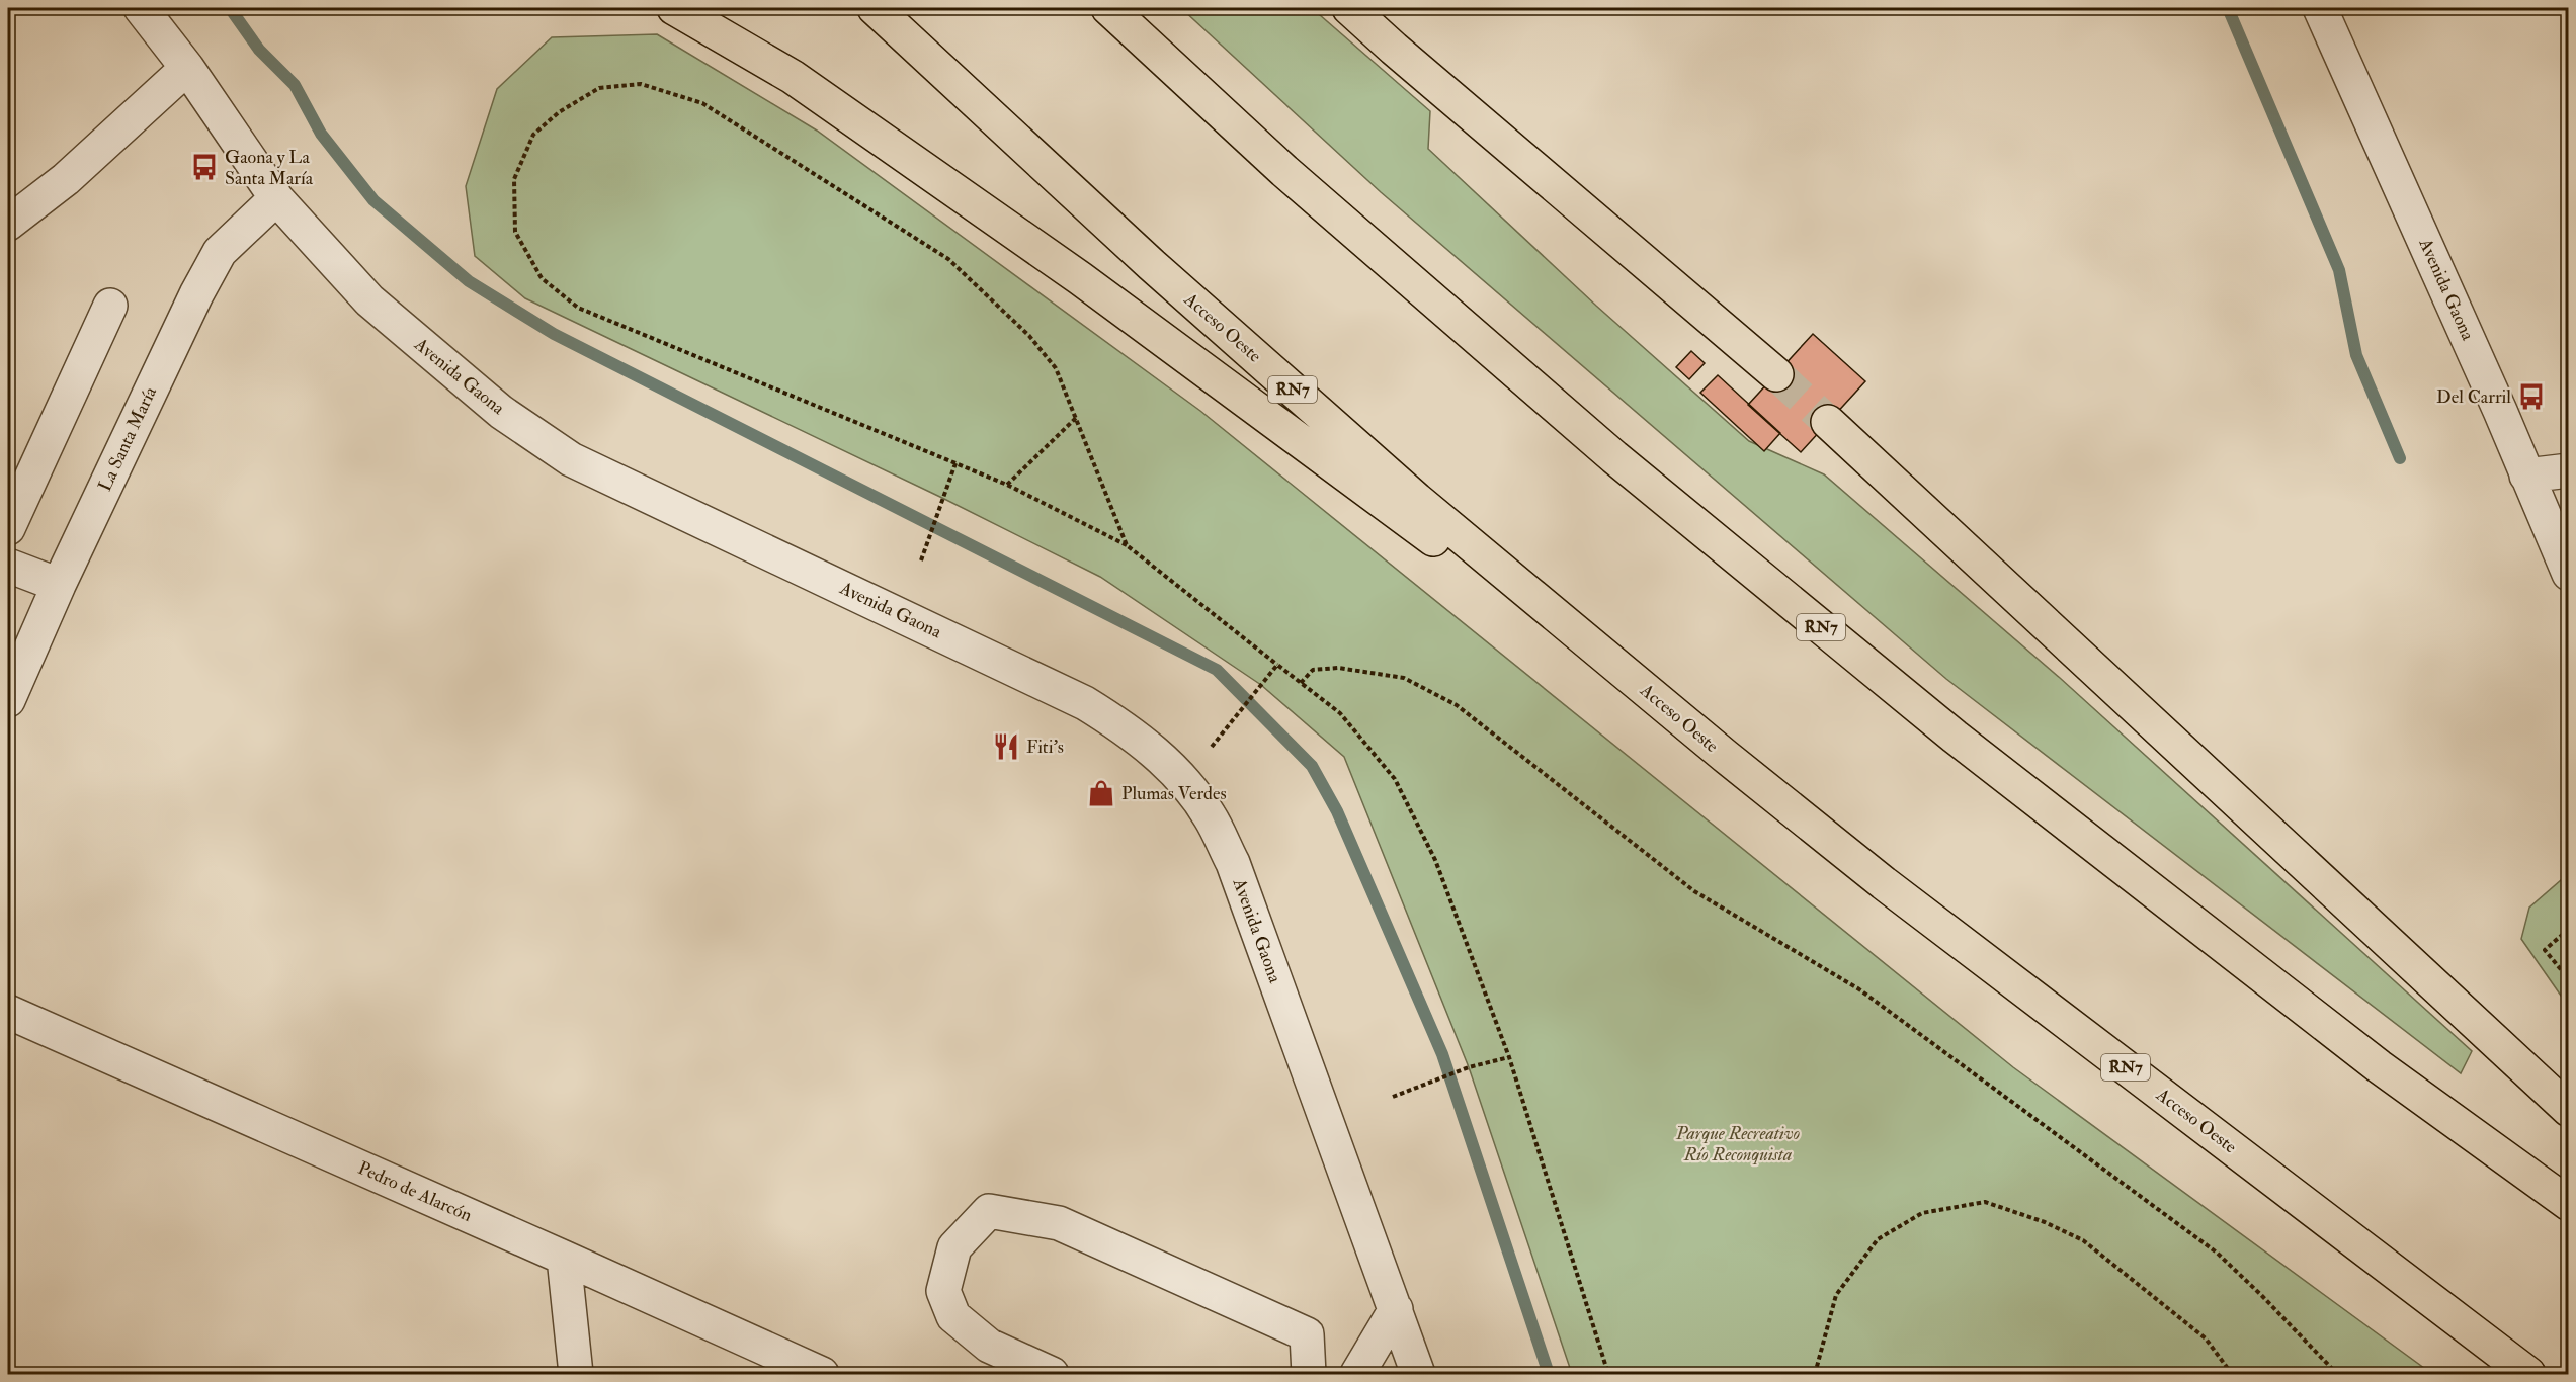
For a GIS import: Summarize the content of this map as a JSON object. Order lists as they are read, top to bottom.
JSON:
{
  "streets": {
    "highway": ["Acceso Oeste", "RN7"],
    "street": ["Avenida Gaona", "La Santa María", "Pedro de Alarcón"]
  },
  "crossings": [
    ["Avenida Gaona", "La Santa María"]
  ],
  "parks": ["Parque Recreativo Río Reconquista"],
  "places": {
    "bus stop": ["Gaona y La Santa María", "Del Carril"],
    "restaurant": ["Fiti's"],
    "shop": ["Plumas Verdes"]
  }
}
